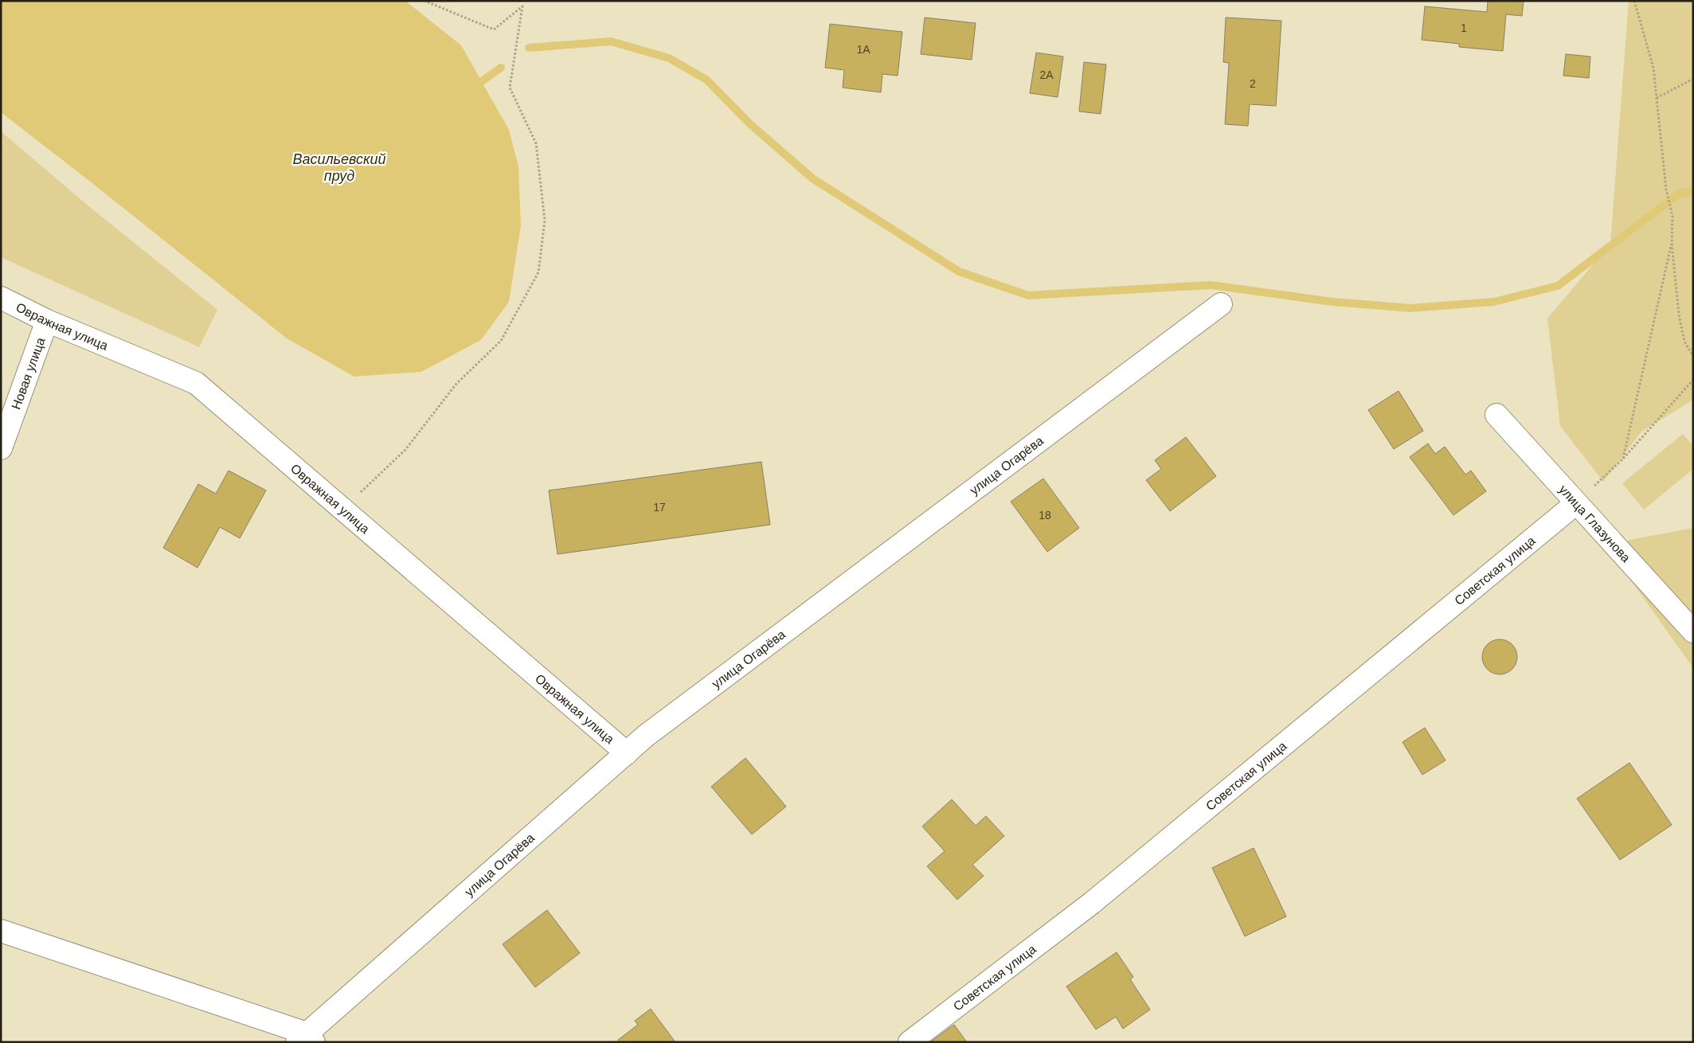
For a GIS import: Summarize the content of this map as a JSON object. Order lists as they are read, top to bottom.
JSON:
{
  "streets": {
    "street": [
      "Овражная улица",
      "Новая улица",
      "улица Огарёва",
      "улица Глазунова",
      "Советская улица"
    ]
  },
  "crossings": [
    ["Овражная улица", "Новая улица"],
    ["Овражная улица", "улица Огарёва"],
    ["улица Глазунова", "Советская улица"]
  ],
  "water": ["Васильевский пруд"],
  "house_numbers": [
    "1",
    "1А",
    "2А",
    "2",
    "17",
    "18"
  ]
}
